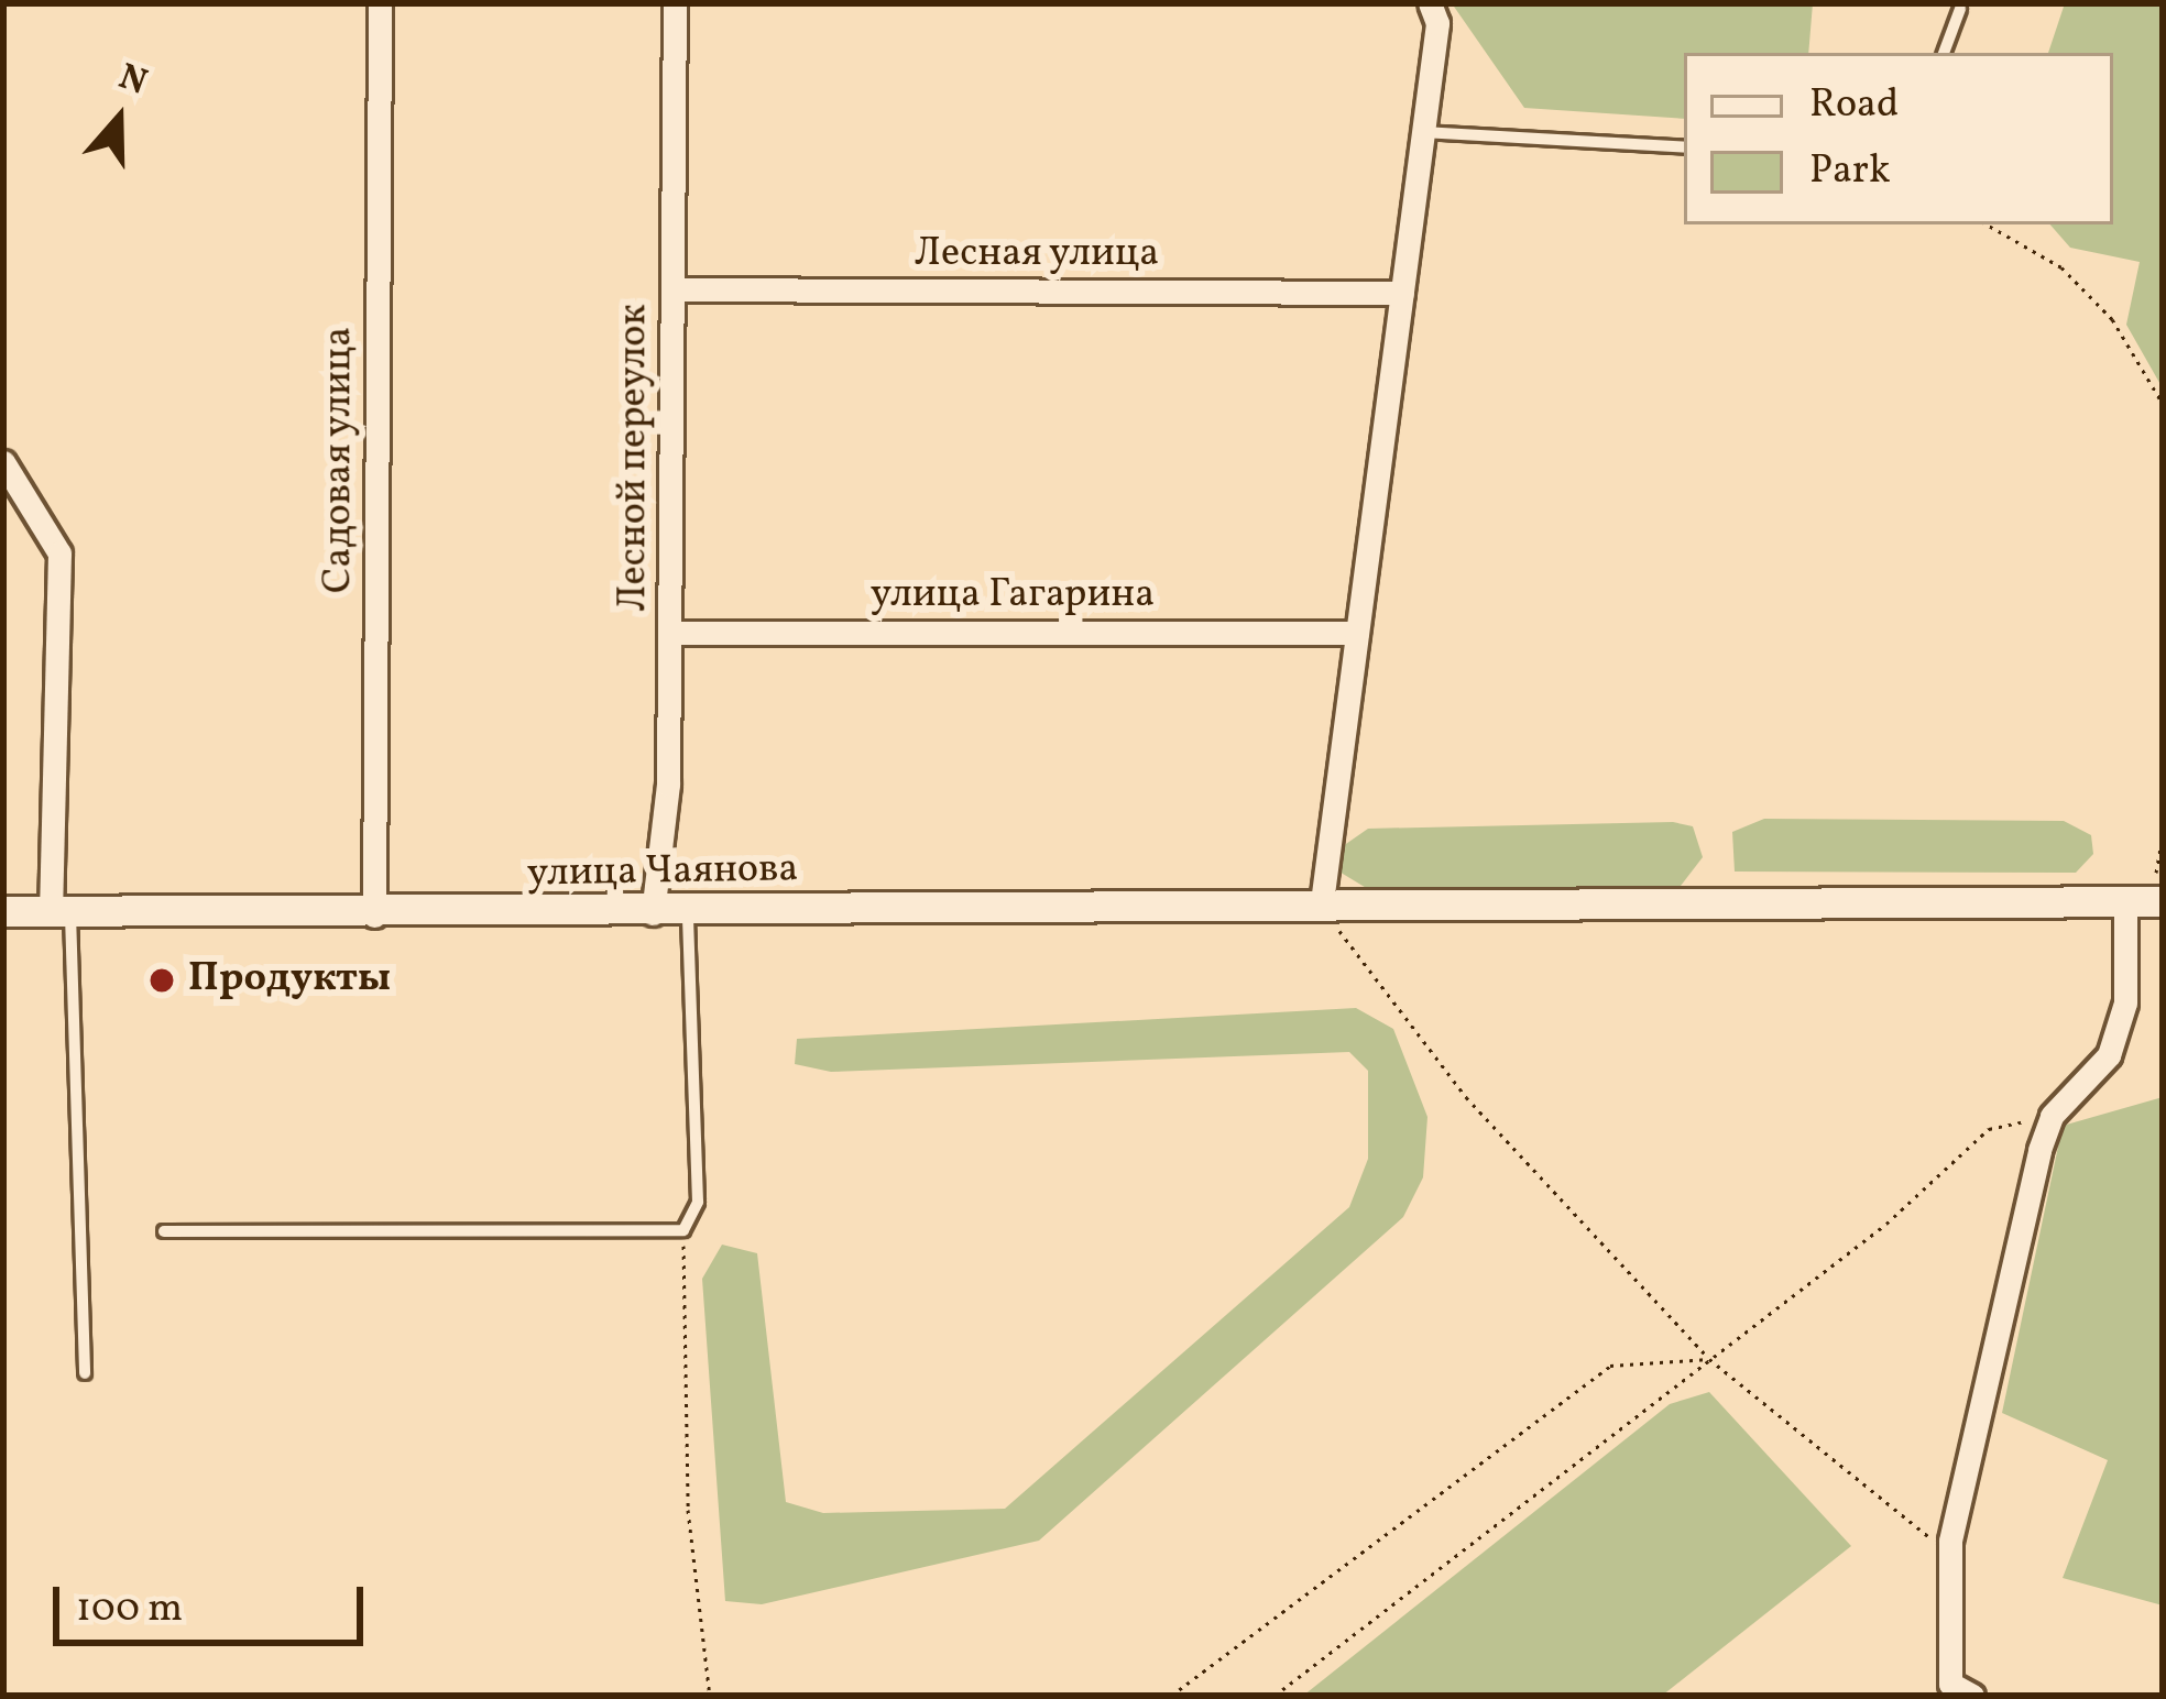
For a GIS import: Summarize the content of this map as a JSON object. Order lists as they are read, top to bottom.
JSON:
{
  "streets": {
    "street": [
      "Лесная улица",
      "Лесной переулок",
      "Садовая улица",
      "улица Гагарина",
      "улица Чаянова"
    ]
  },
  "crossings": [
    ["Лесная улица", "Лесной переулок"],
    ["Лесной переулок", "улица Гагарина"],
    ["Лесной переулок", "улица Чаянова"],
    ["Садовая улица", "улица Чаянова"]
  ],
  "places": ["Продукты"],
  "legend": ["Road", "Park"],
  "scale_bar": "100 m",
  "north": "top"
}
